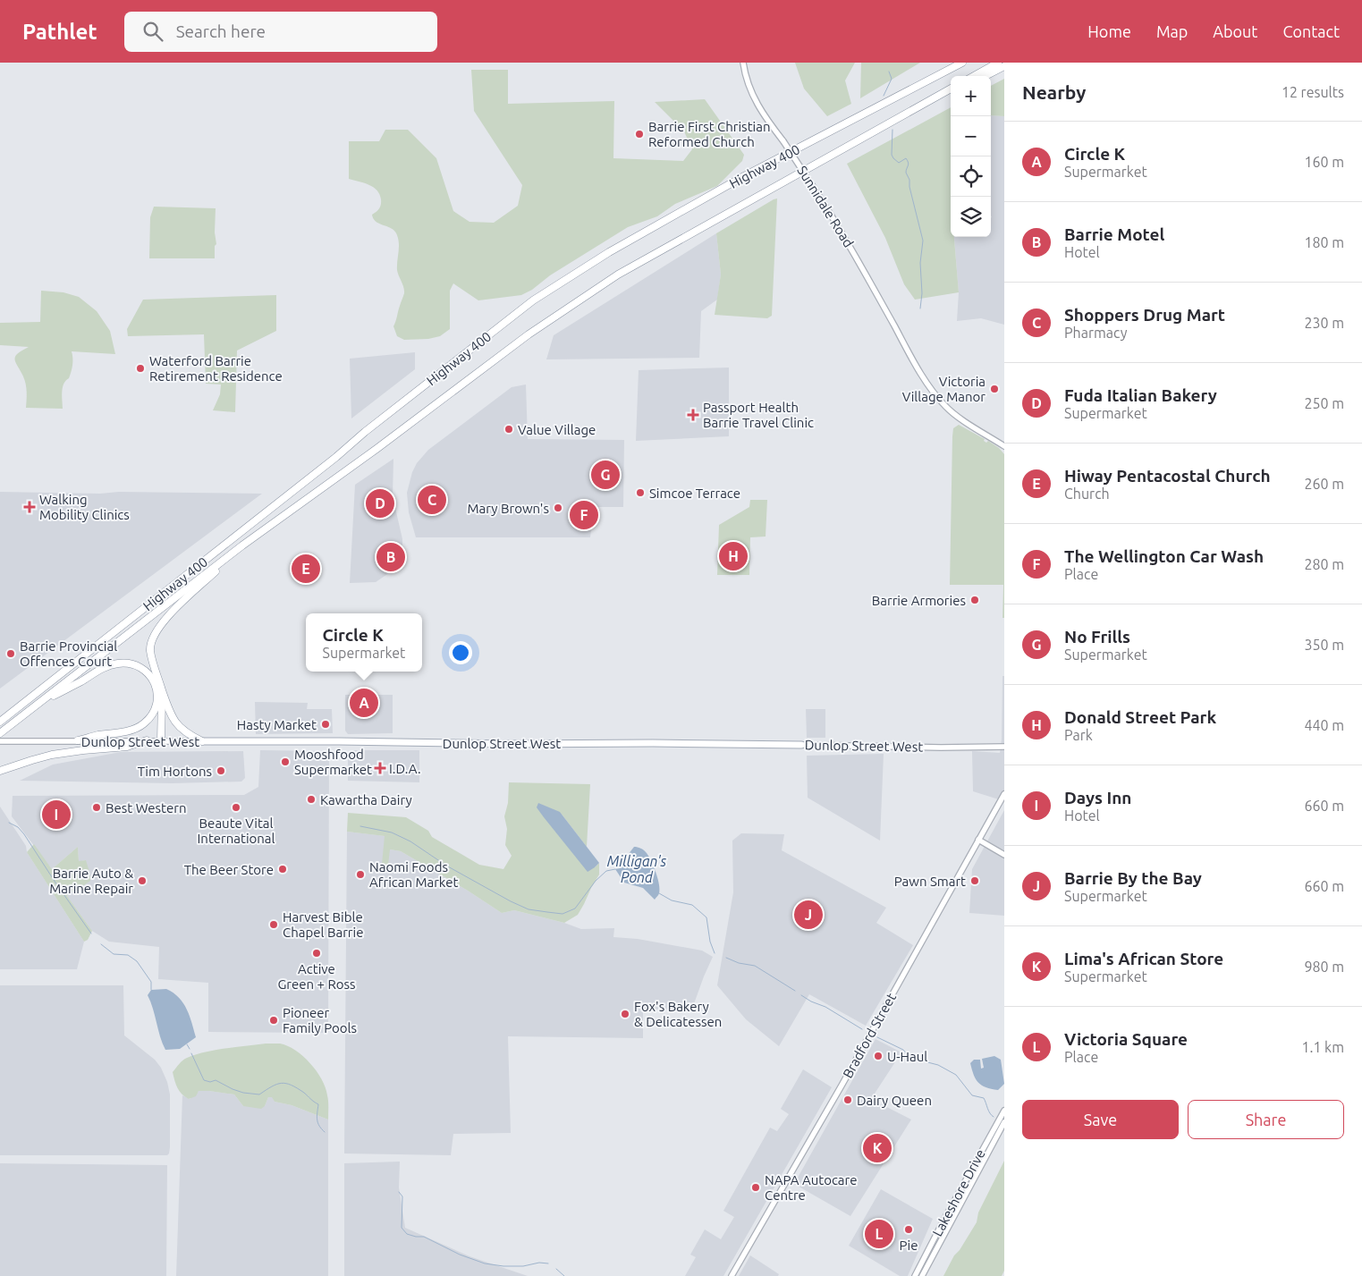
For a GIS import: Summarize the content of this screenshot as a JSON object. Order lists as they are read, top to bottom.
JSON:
{
  "streets": {
    "highway": ["Highway 400"],
    "main road": [
      "Sunnidale Road",
      "Dunlop Street West",
      "Bradford Street",
      "Lakeshore Drive"
    ]
  },
  "water": ["Milligan's Pond"],
  "places": {
    "other": [
      "Barrie First Christian Reformed Church",
      "Waterford Barrie Retirement Residence",
      "Victoria Village Manor",
      "Value Village",
      "Simcoe Terrace",
      "Mary Brown's",
      "Barrie Armories",
      "Barrie Provincial Offences Court",
      "Hasty Market",
      "Mooshfood Supermarket",
      "Tim Hortons",
      "Kawartha Dairy",
      "Best Western",
      "Beaute Vital International",
      "The Beer Store",
      "Naomi Foods African Market",
      "Barrie Auto & Marine Repair",
      "Pawn Smart",
      "Harvest Bible Chapel Barrie",
      "Active Green + Ross",
      "Fox's Bakery & Delicatessen",
      "Pioneer Family Pools",
      "U-Haul",
      "Dairy Queen",
      "NAPA Autocare Centre",
      "Pie"
    ],
    "health": ["Passport Health Barrie Travel Clinic", "Walking Mobility Clinics", "I.D.A."]
  },
  "page": {
    "header": "Pathlet",
    "search": "Search here",
    "nav": [
      "Home",
      "Map",
      "About",
      "Contact"
    ],
    "heading": ["Nearby", "12 results"],
    "map_buttons": ["+", "−"],
    "list": [
      {
        "mark": "A",
        "name": "Circle K",
        "note": "Supermarket",
        "value": "160 m"
      },
      {
        "mark": "B",
        "name": "Barrie Motel",
        "note": "Hotel",
        "value": "180 m"
      },
      {
        "mark": "C",
        "name": "Shoppers Drug Mart",
        "note": "Pharmacy",
        "value": "230 m"
      },
      {
        "mark": "D",
        "name": "Fuda Italian Bakery",
        "note": "Supermarket",
        "value": "250 m"
      },
      {
        "mark": "E",
        "name": "Hiway Pentacostal Church",
        "note": "Church",
        "value": "260 m"
      },
      {
        "mark": "F",
        "name": "The Wellington Car Wash",
        "note": "Place",
        "value": "280 m"
      },
      {
        "mark": "G",
        "name": "No Frills",
        "note": "Supermarket",
        "value": "350 m"
      },
      {
        "mark": "H",
        "name": "Donald Street Park",
        "note": "Park",
        "value": "440 m"
      },
      {
        "mark": "I",
        "name": "Days Inn",
        "note": "Hotel",
        "value": "660 m"
      },
      {
        "mark": "J",
        "name": "Barrie By the Bay",
        "note": "Supermarket",
        "value": "660 m"
      },
      {
        "mark": "K",
        "name": "Lima's African Store",
        "note": "Supermarket",
        "value": "980 m"
      },
      {
        "mark": "L",
        "name": "Victoria Square",
        "note": "Place",
        "value": "1.1 km"
      }
    ],
    "pins": [
      "G",
      "C",
      "D",
      "F",
      "H",
      "B",
      "E",
      "A",
      "I",
      "J",
      "K",
      "L"
    ],
    "popup": ["Circle K", "Supermarket"],
    "buttons": ["Save", "Share"]
  }
}
